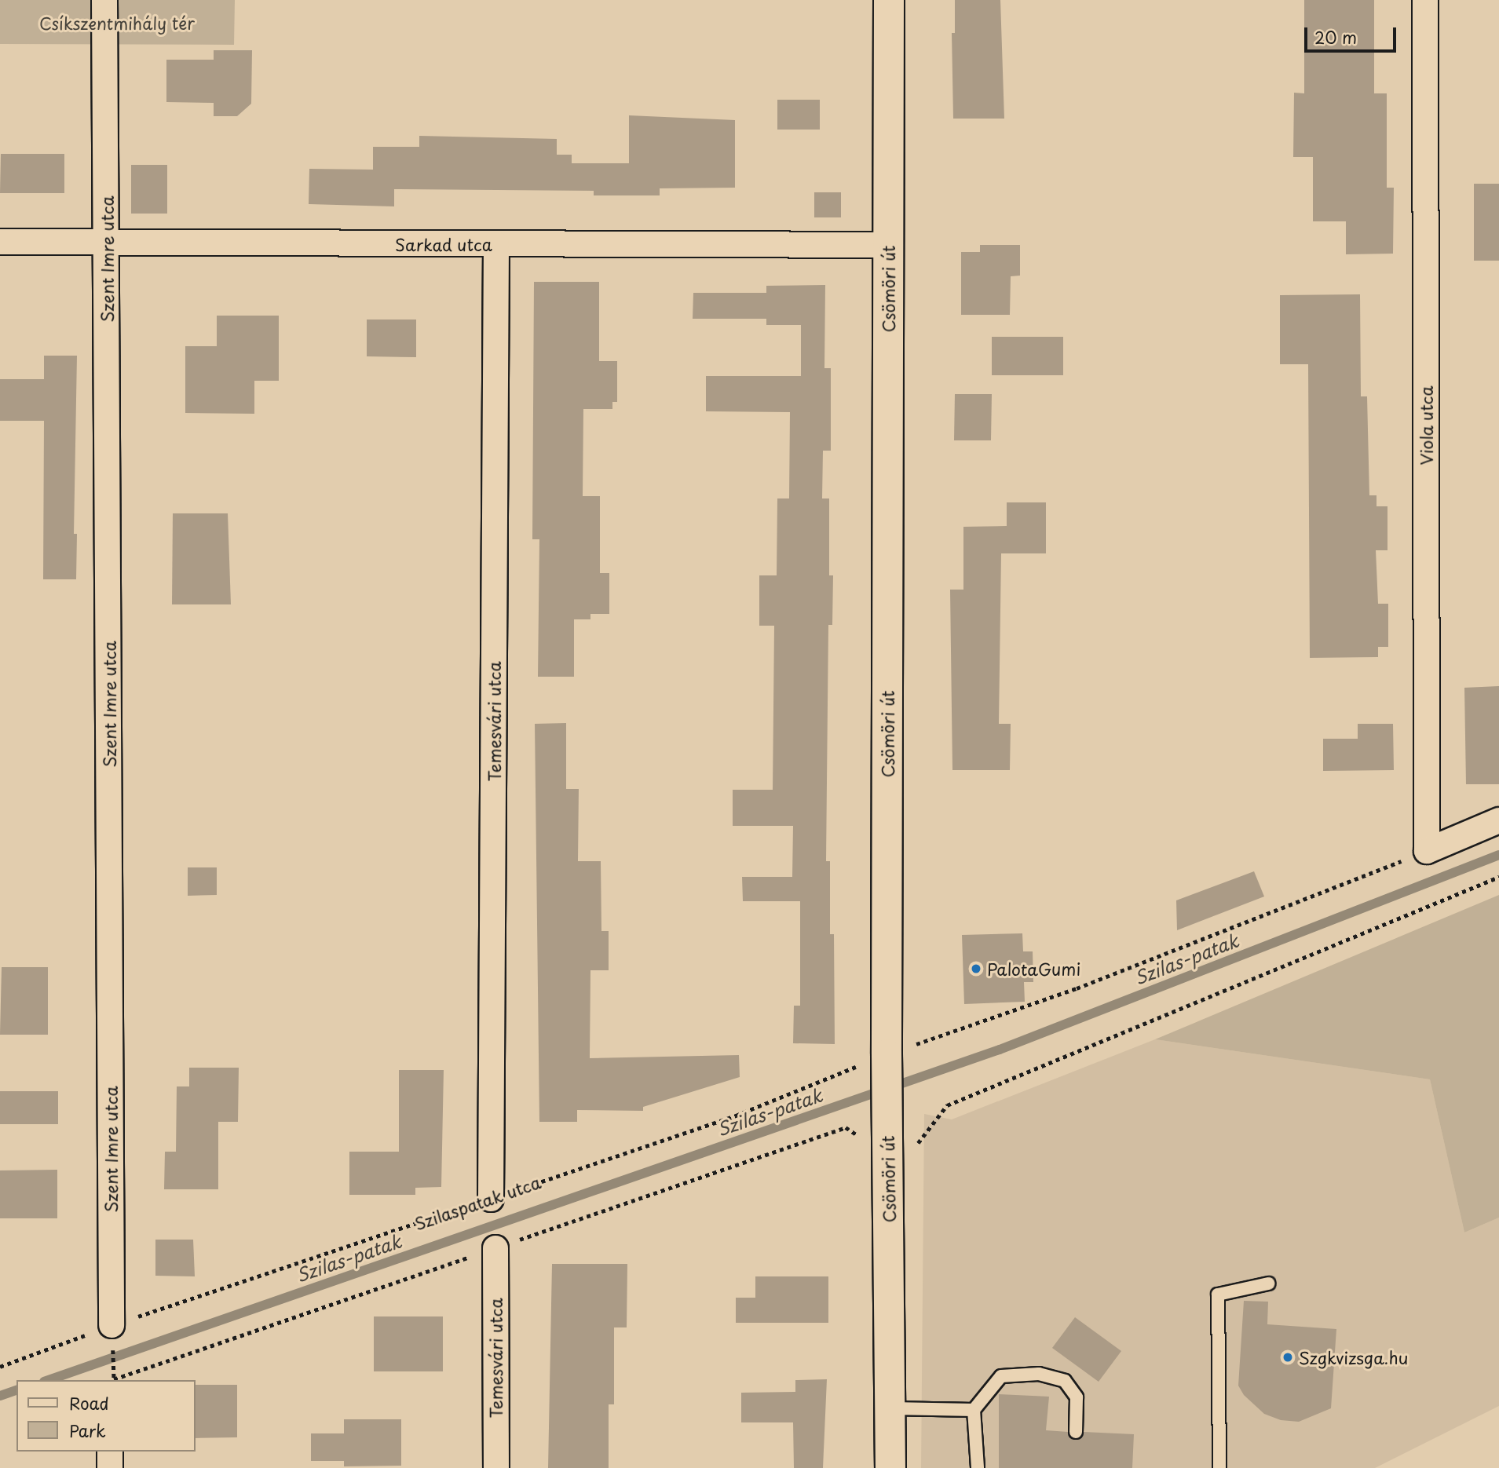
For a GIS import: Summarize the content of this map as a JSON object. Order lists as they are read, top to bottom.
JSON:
{
  "streets": {
    "main road": ["Csömöri út"],
    "street": [
      "Sarkad utca",
      "Szent Imre utca",
      "Viola utca",
      "Temesvári utca"
    ],
    "path": ["Szilaspatak utca"]
  },
  "crossings": [
    ["Sarkad utca", "Szent Imre utca"],
    ["Sarkad utca", "Csömöri út"],
    ["Sarkad utca", "Temesvári utca"],
    ["Szent Imre utca", "Szilaspatak utca"],
    ["Temesvári utca", "Szilaspatak utca"]
  ],
  "water": ["Szilas-patak"],
  "parks": ["Csíkszentmihály tér"],
  "places": ["PalotaGumi", "Szgkvizsga.hu"],
  "legend": ["Road", "Park"],
  "scale_bar": "20 m"
}
